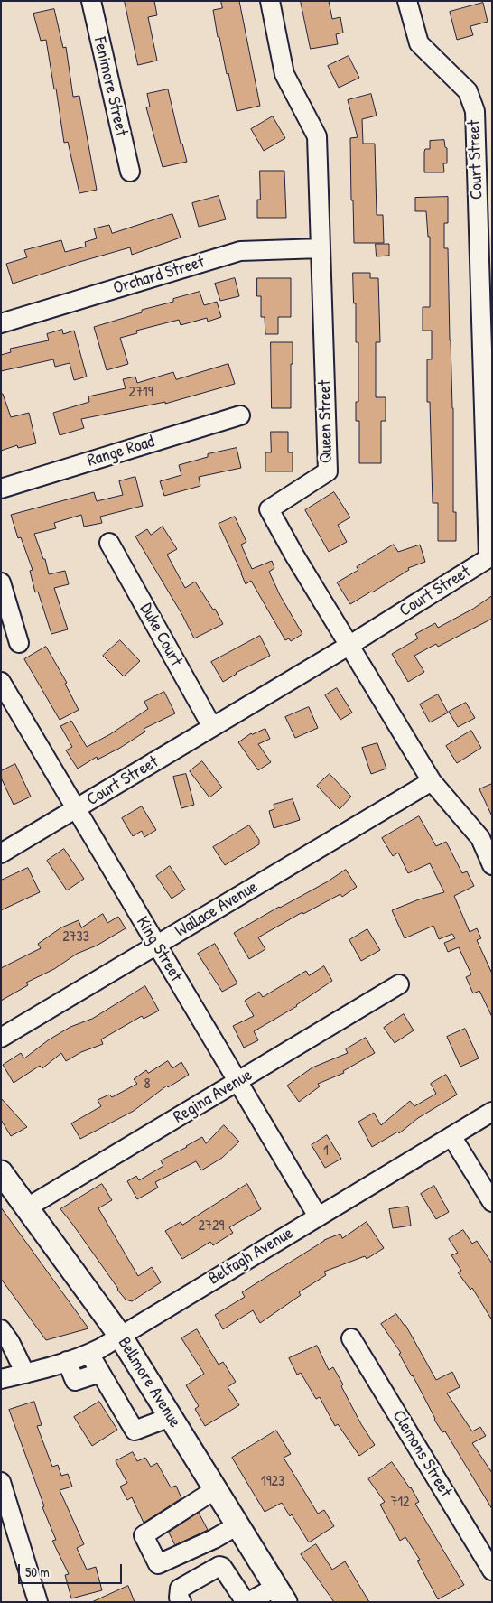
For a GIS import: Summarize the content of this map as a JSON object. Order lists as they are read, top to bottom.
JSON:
{
  "streets": {
    "main road": ["Bellmore Avenue"],
    "street": [
      "Fenimore Street",
      "Court Street",
      "Orchard Street",
      "Queen Street",
      "Range Road",
      "Duke Court",
      "Wallace Avenue",
      "King Street",
      "Regina Avenue",
      "Beltagh Avenue",
      "Clemons Street"
    ]
  },
  "crossings": [
    ["Court Street", "Queen Street"],
    ["Court Street", "Duke Court"],
    ["Court Street", "King Street"],
    ["Orchard Street", "Queen Street"],
    ["Queen Street", "Wallace Avenue"],
    ["Wallace Avenue", "King Street"],
    ["King Street", "Regina Avenue"],
    ["King Street", "Beltagh Avenue"],
    ["Regina Avenue", "Bellmore Avenue"],
    ["Beltagh Avenue", "Bellmore Avenue"]
  ],
  "house_numbers": [
    "2719",
    "2733",
    "8",
    "1",
    "2729",
    "1923",
    "712"
  ],
  "scale_bar": "50 m"
}
